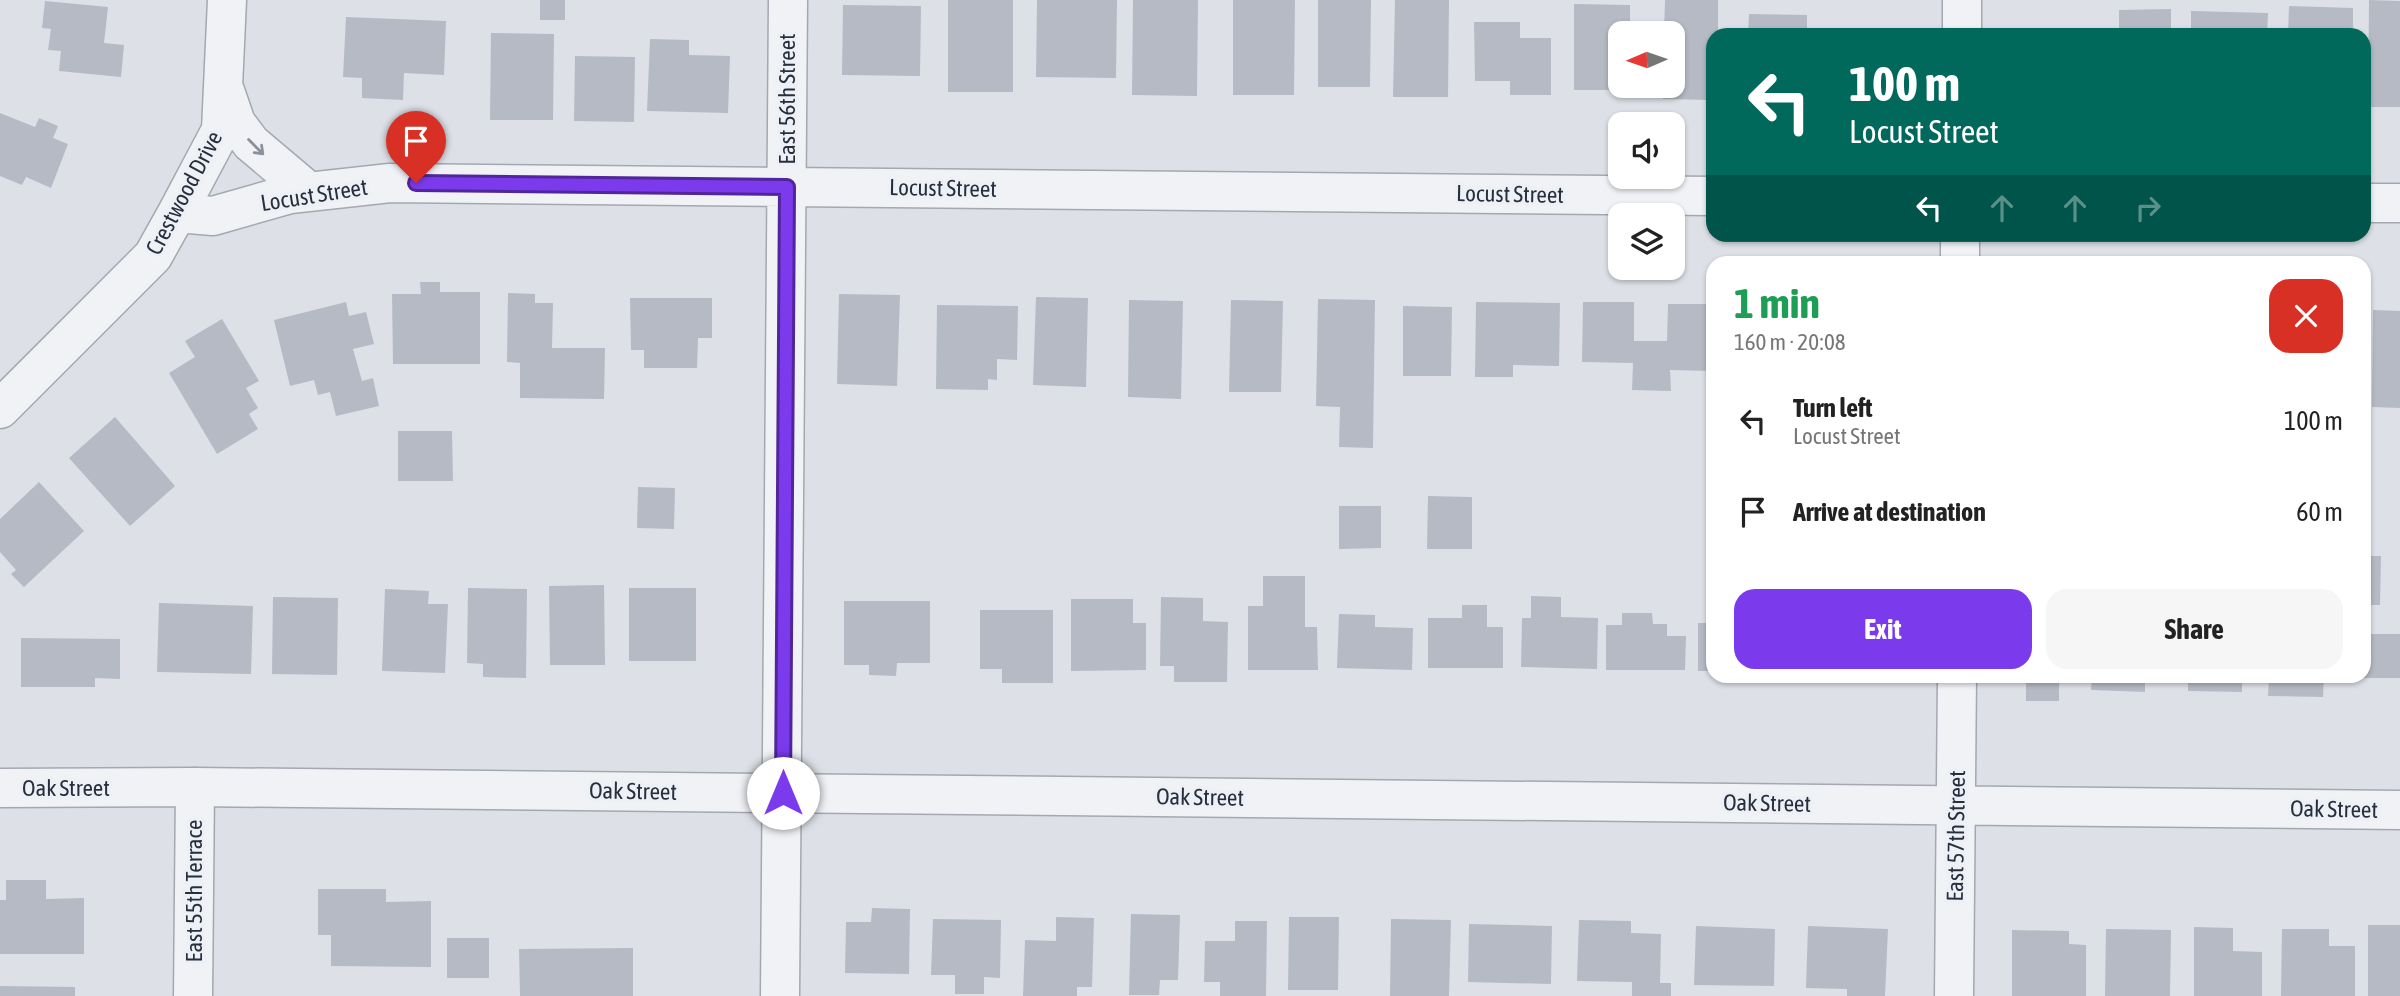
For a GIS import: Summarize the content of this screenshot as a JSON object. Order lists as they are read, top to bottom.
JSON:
{
  "streets": {
    "street": [
      "East 56th Street",
      "Locust Street",
      "Crestwood Drive",
      "Oak Street",
      "East 57th Street",
      "East 55th Terrace"
    ]
  },
  "crossings": [
    ["East 56th Street", "Locust Street"],
    ["East 56th Street", "Oak Street"],
    ["Locust Street", "Crestwood Drive"],
    ["Oak Street", "East 57th Street"],
    ["Oak Street", "East 55th Terrace"]
  ],
  "north": "left",
  "page": {
    "turn": ["100 m", "Locust Street"],
    "heading": ["1 min", "160 m · 20:08"],
    "list": [
      {
        "name": "Turn left",
        "note": "Locust Street",
        "value": "100 m"
      },
      {
        "name": "Arrive at destination",
        "value": "60 m"
      }
    ],
    "buttons": ["Exit", "Share"]
  }
}
